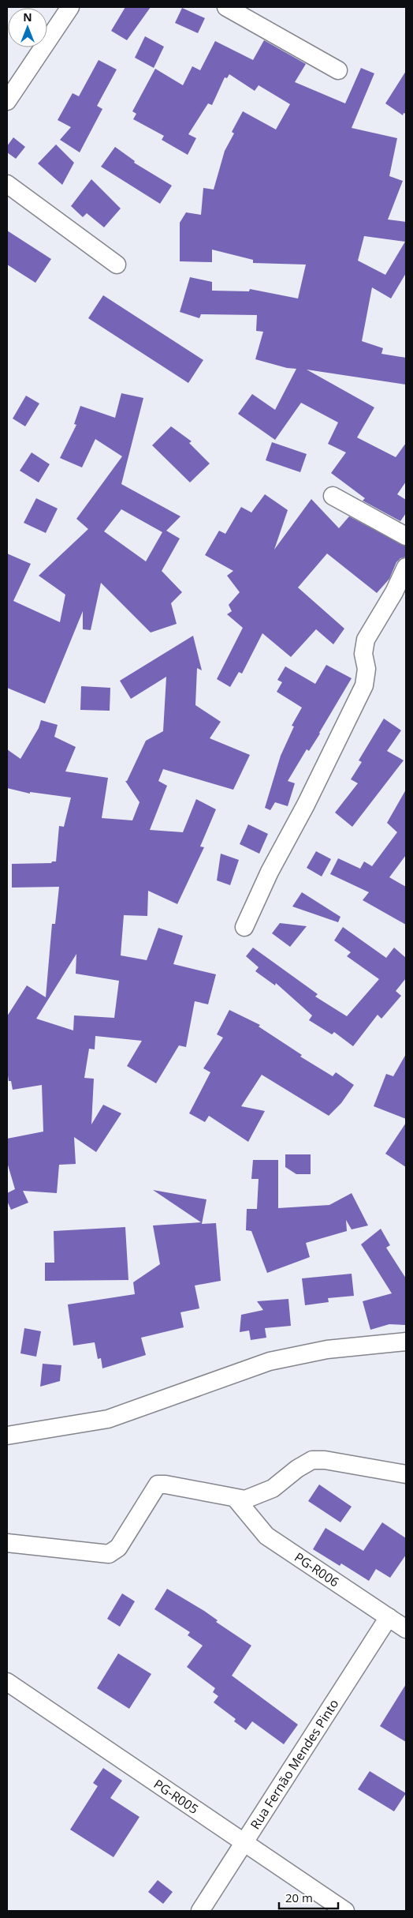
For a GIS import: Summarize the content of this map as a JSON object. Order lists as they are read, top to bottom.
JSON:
{
  "streets": {
    "street": ["PG-R006", "Rua Fernão Mendes Pinto", "PG-R005"]
  },
  "crossings": [
    ["PG-R006", "Rua Fernão Mendes Pinto"],
    ["Rua Fernão Mendes Pinto", "PG-R005"]
  ],
  "scale_bar": "20 m",
  "north": "top"
}
